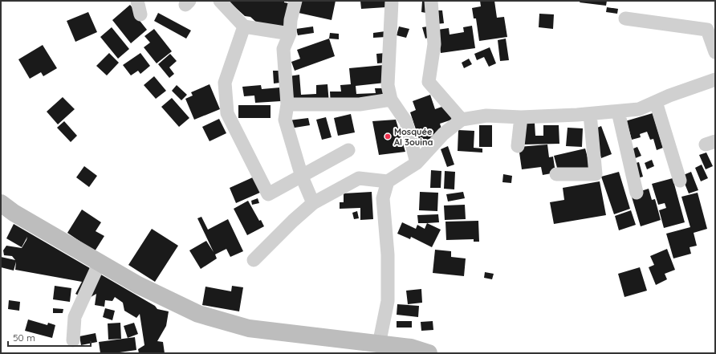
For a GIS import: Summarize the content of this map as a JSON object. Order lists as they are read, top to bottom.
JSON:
{
  "places": ["Mosquée Al 3ouina"],
  "scale_bar": "50 m"
}
